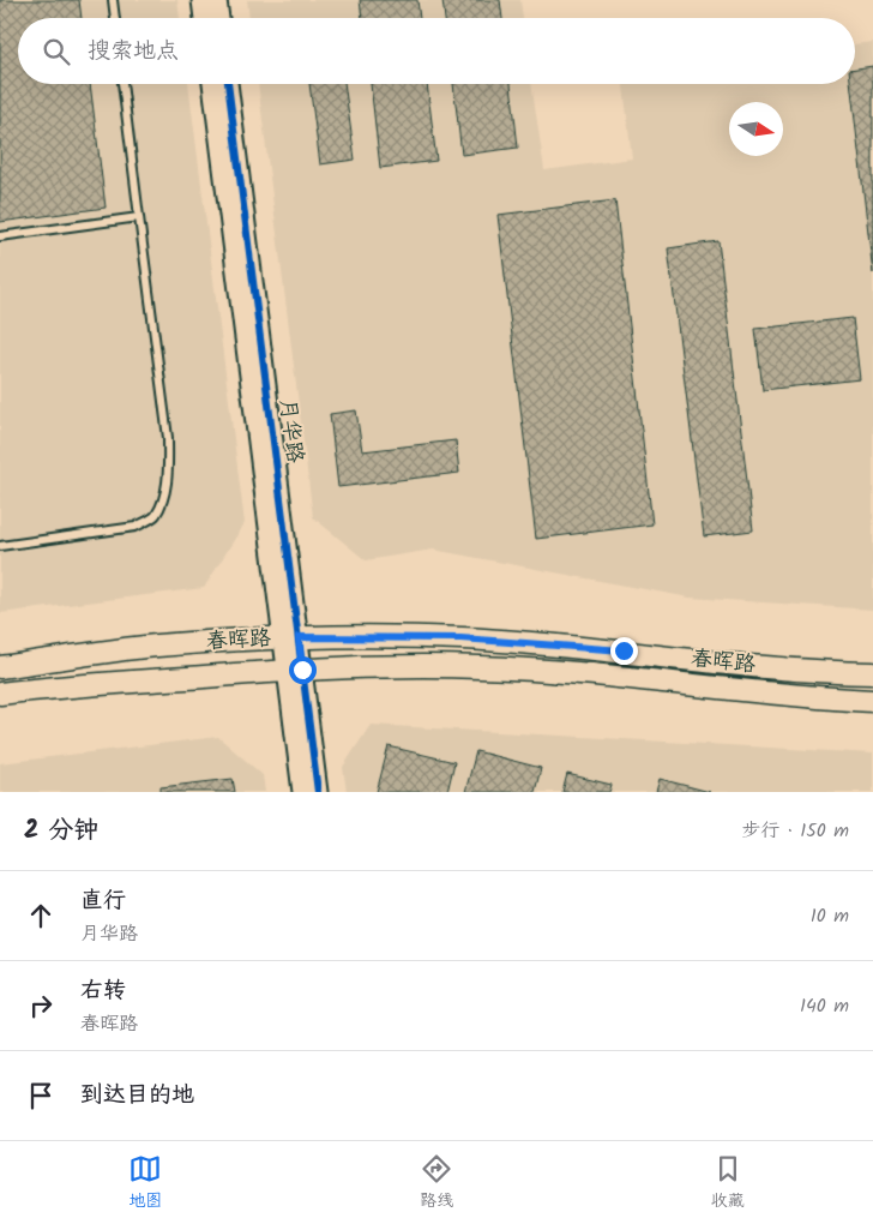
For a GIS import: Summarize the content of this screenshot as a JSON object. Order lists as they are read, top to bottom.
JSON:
{
  "streets": {
    "main road": ["春晖路"],
    "street": ["月华路"]
  },
  "crossings": [
    ["月华路", "春晖路"]
  ],
  "north": "right",
  "page": {
    "search": "搜索地点",
    "heading": ["2 分钟", "步行 · 150 m"],
    "list": [
      ["直行", "月华路", "10 m"],
      ["右转", "春晖路", "140 m"],
      "到达目的地"
    ],
    "nav": ["地图", "路线", "收藏"]
  }
}
